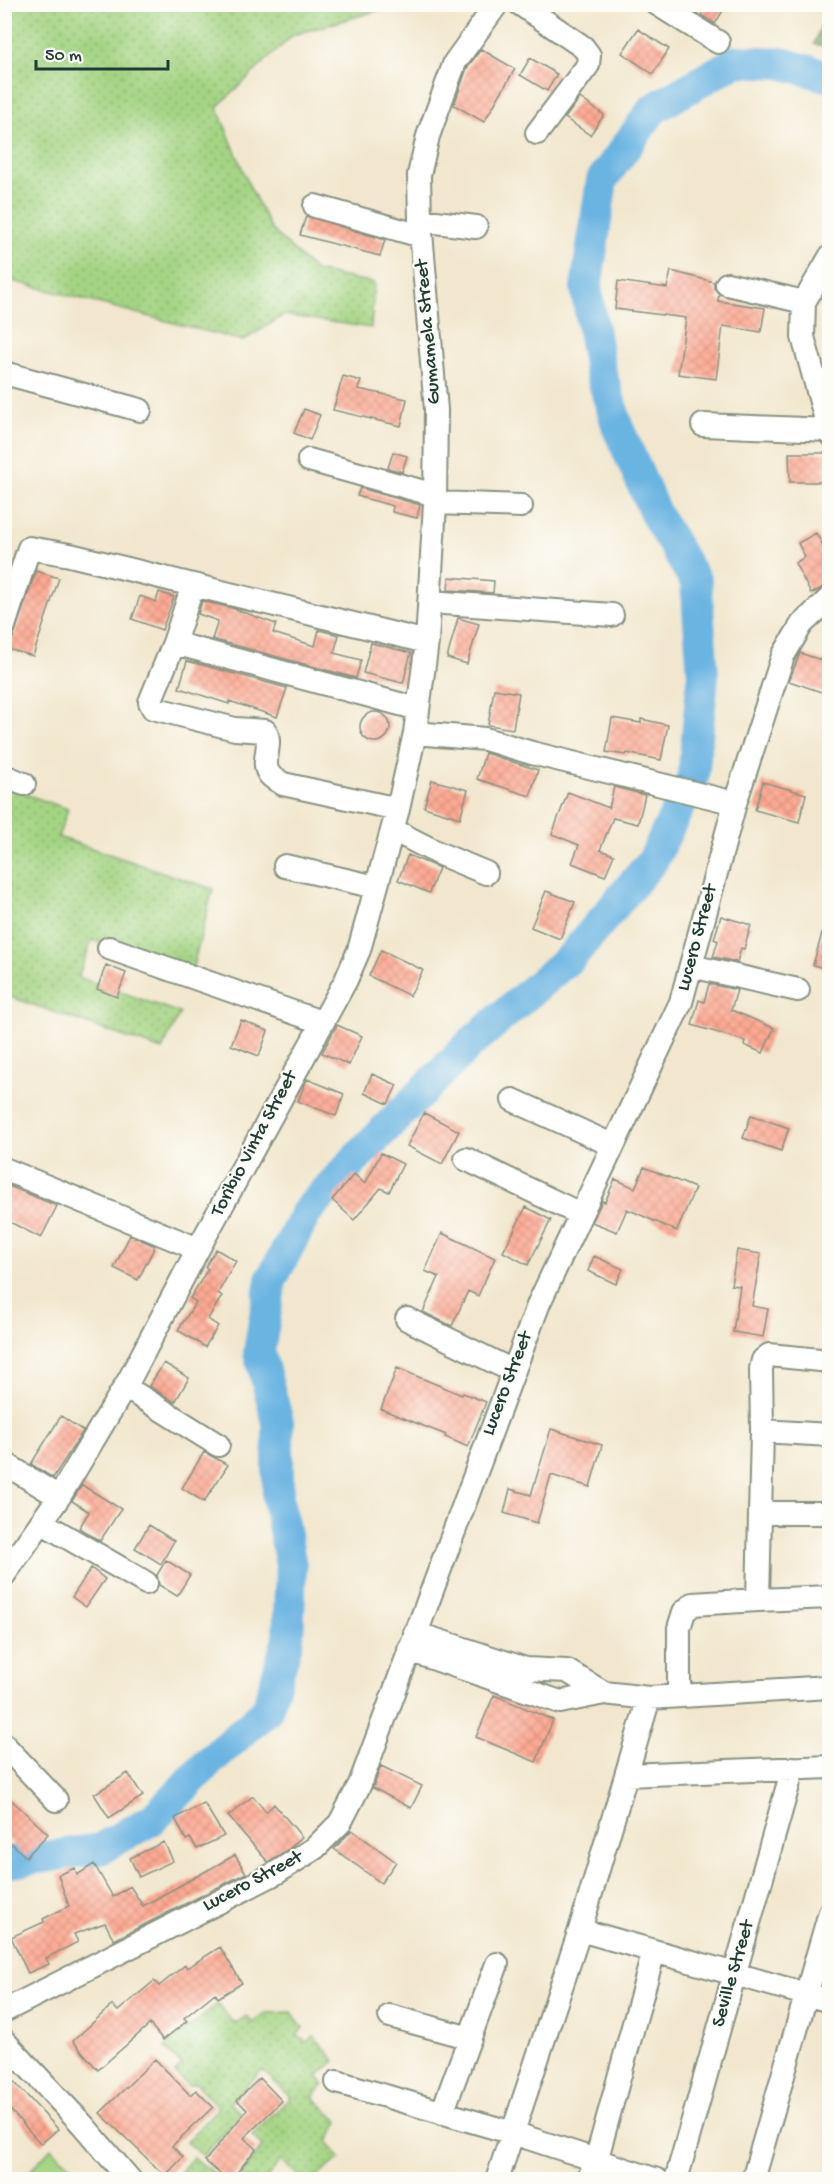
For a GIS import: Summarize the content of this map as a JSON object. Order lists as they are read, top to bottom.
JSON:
{
  "streets": {
    "street": [
      "Gumamela Street",
      "Lucero Street",
      "Toribio Vinta Street",
      "Seville Street"
    ]
  },
  "crossings": [
    ["Gumamela Street", "Toribio Vinta Street"]
  ],
  "scale_bar": "50 m"
}
